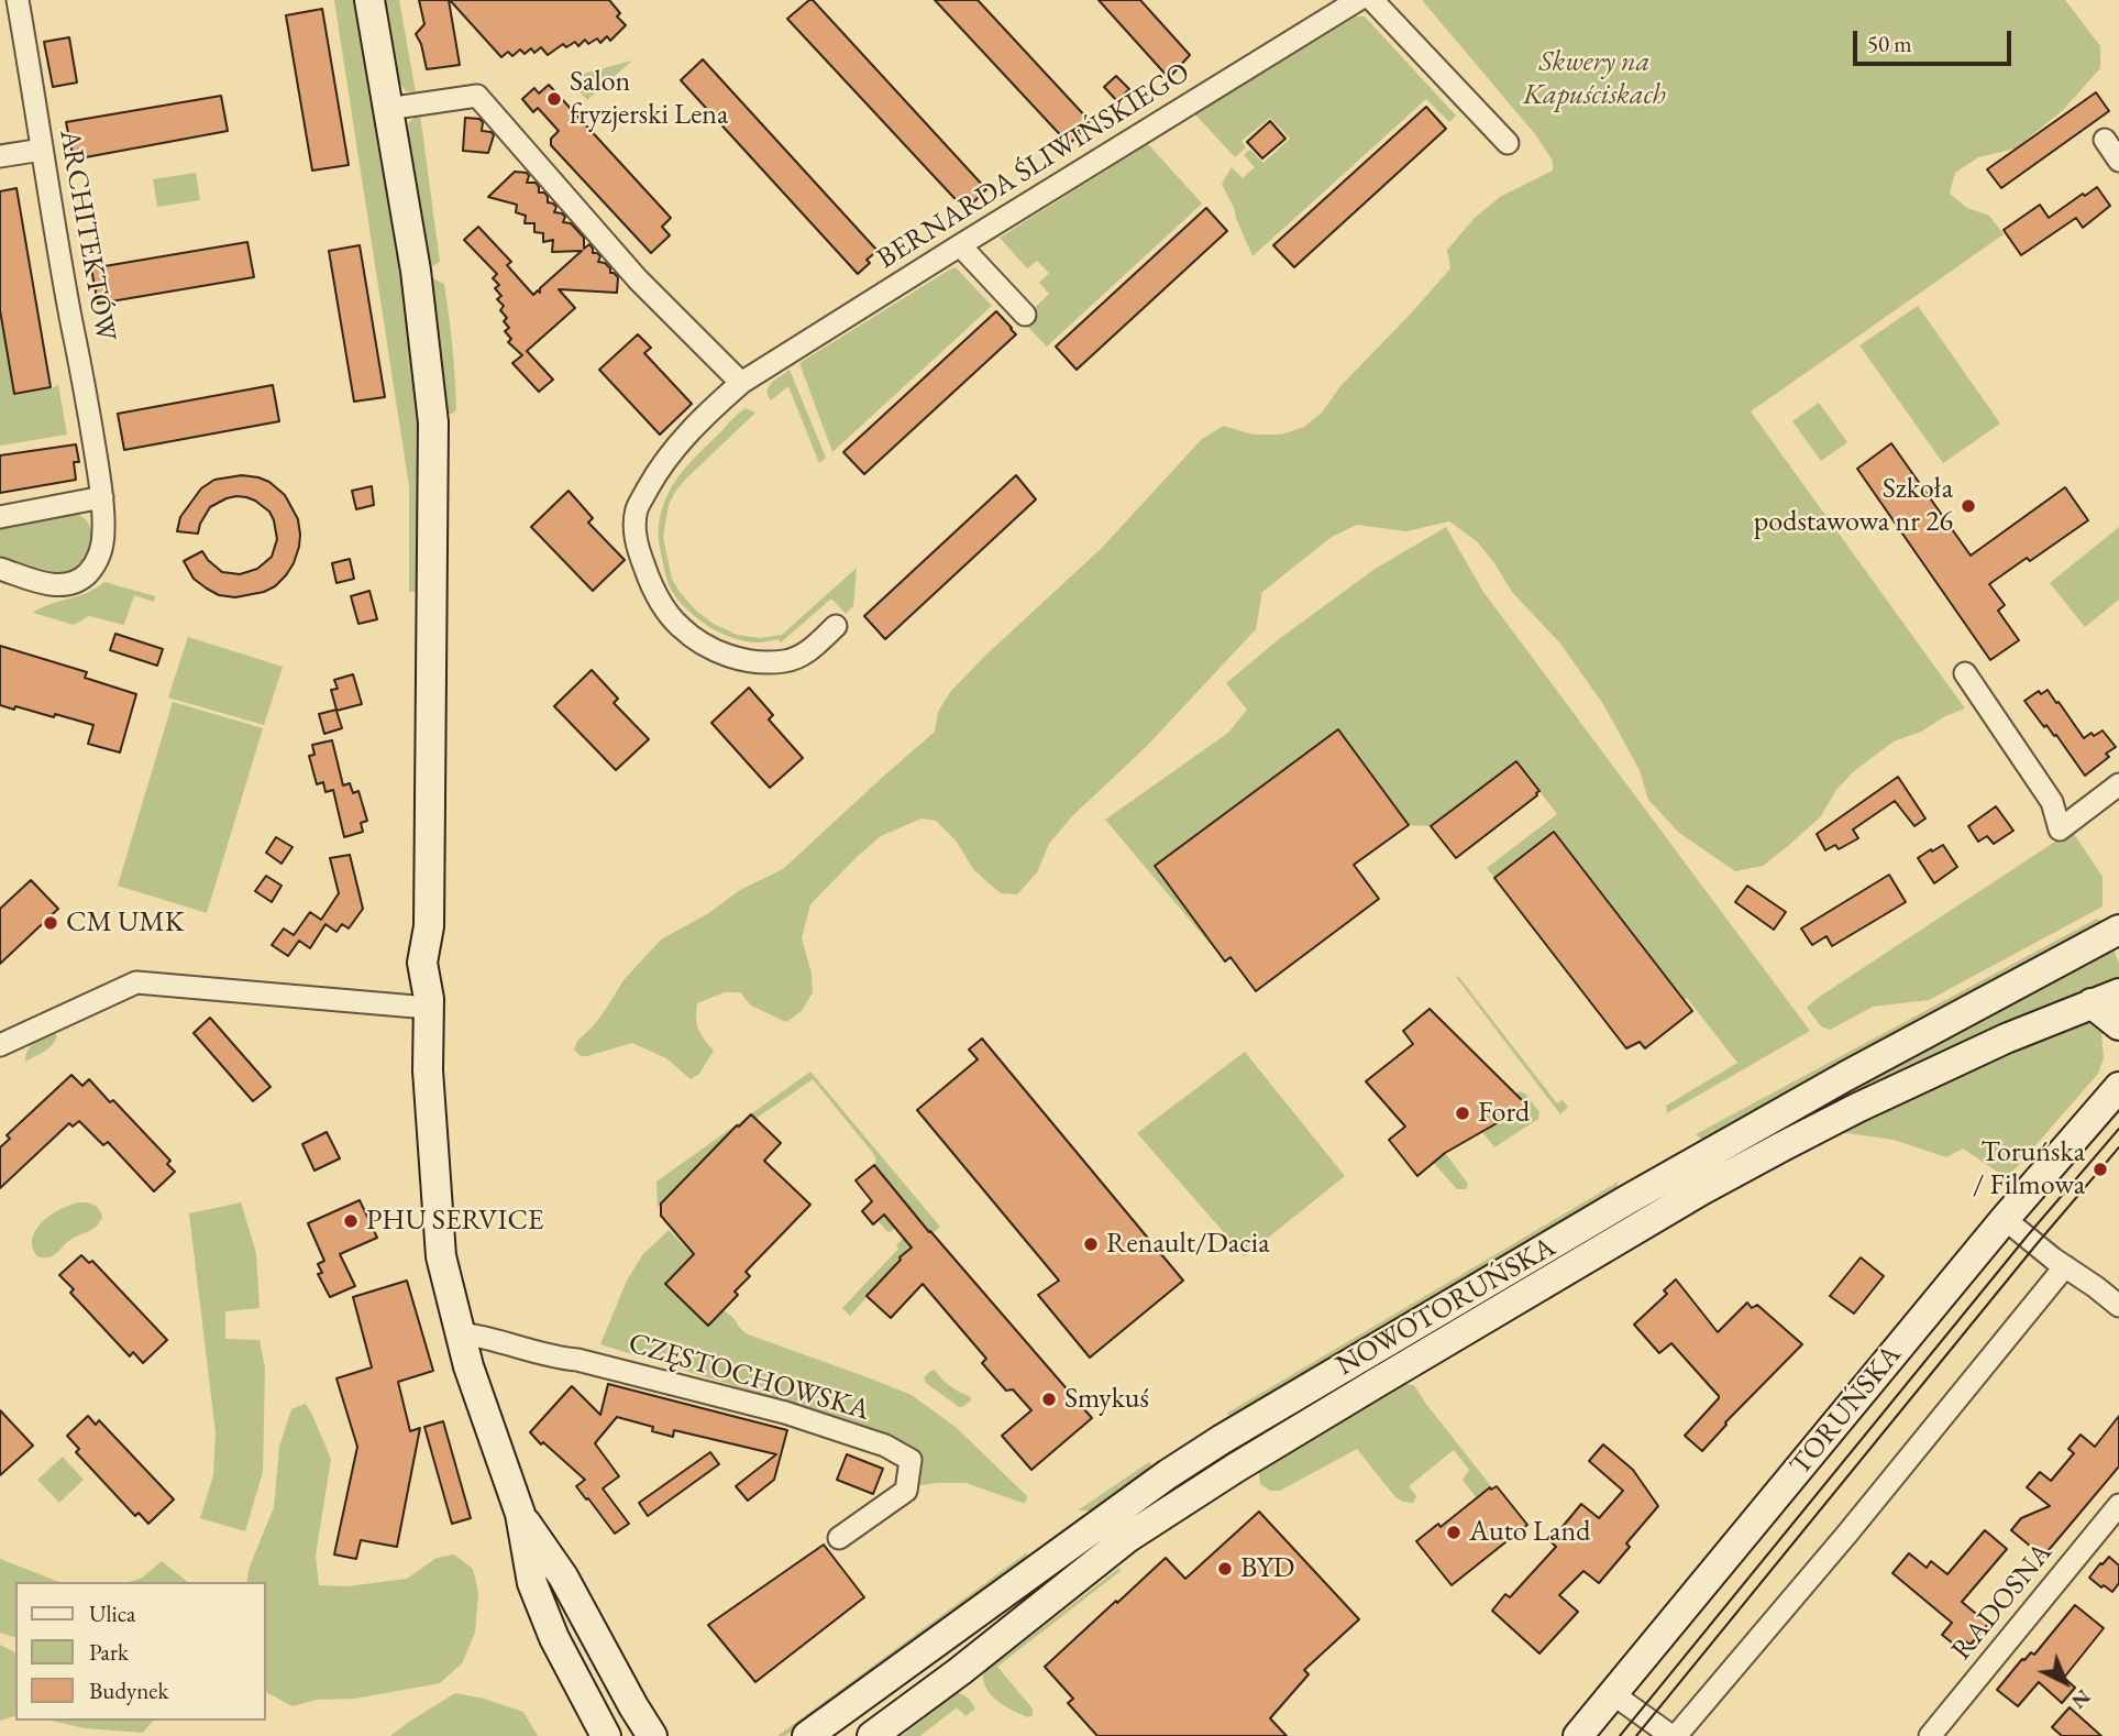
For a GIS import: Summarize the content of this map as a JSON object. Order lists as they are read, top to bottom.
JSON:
{
  "streets": {
    "main road": ["NOWOTORUŃSKA", "TORUŃSKA"],
    "street": [
      "BERNARDA ŚLIWIŃSKIEGO",
      "ARCHITEKTÓW",
      "CZĘSTOCHOWSKA",
      "RADOSNA"
    ]
  },
  "parks": ["Skwery na Kapuściskach"],
  "places": [
    "Salon fryzjerski Lena",
    "Szkoła podstawowa nr 26",
    "CM UMK",
    "Ford",
    "Toruńska / Filmowa",
    "PHU SERVICE",
    "Renault/Dacia",
    "Smykuś",
    "Auto Land",
    "BYD"
  ],
  "legend": ["Ulica", "Park", "Budynek"],
  "scale_bar": "50 m",
  "north": "bottom right"
}
